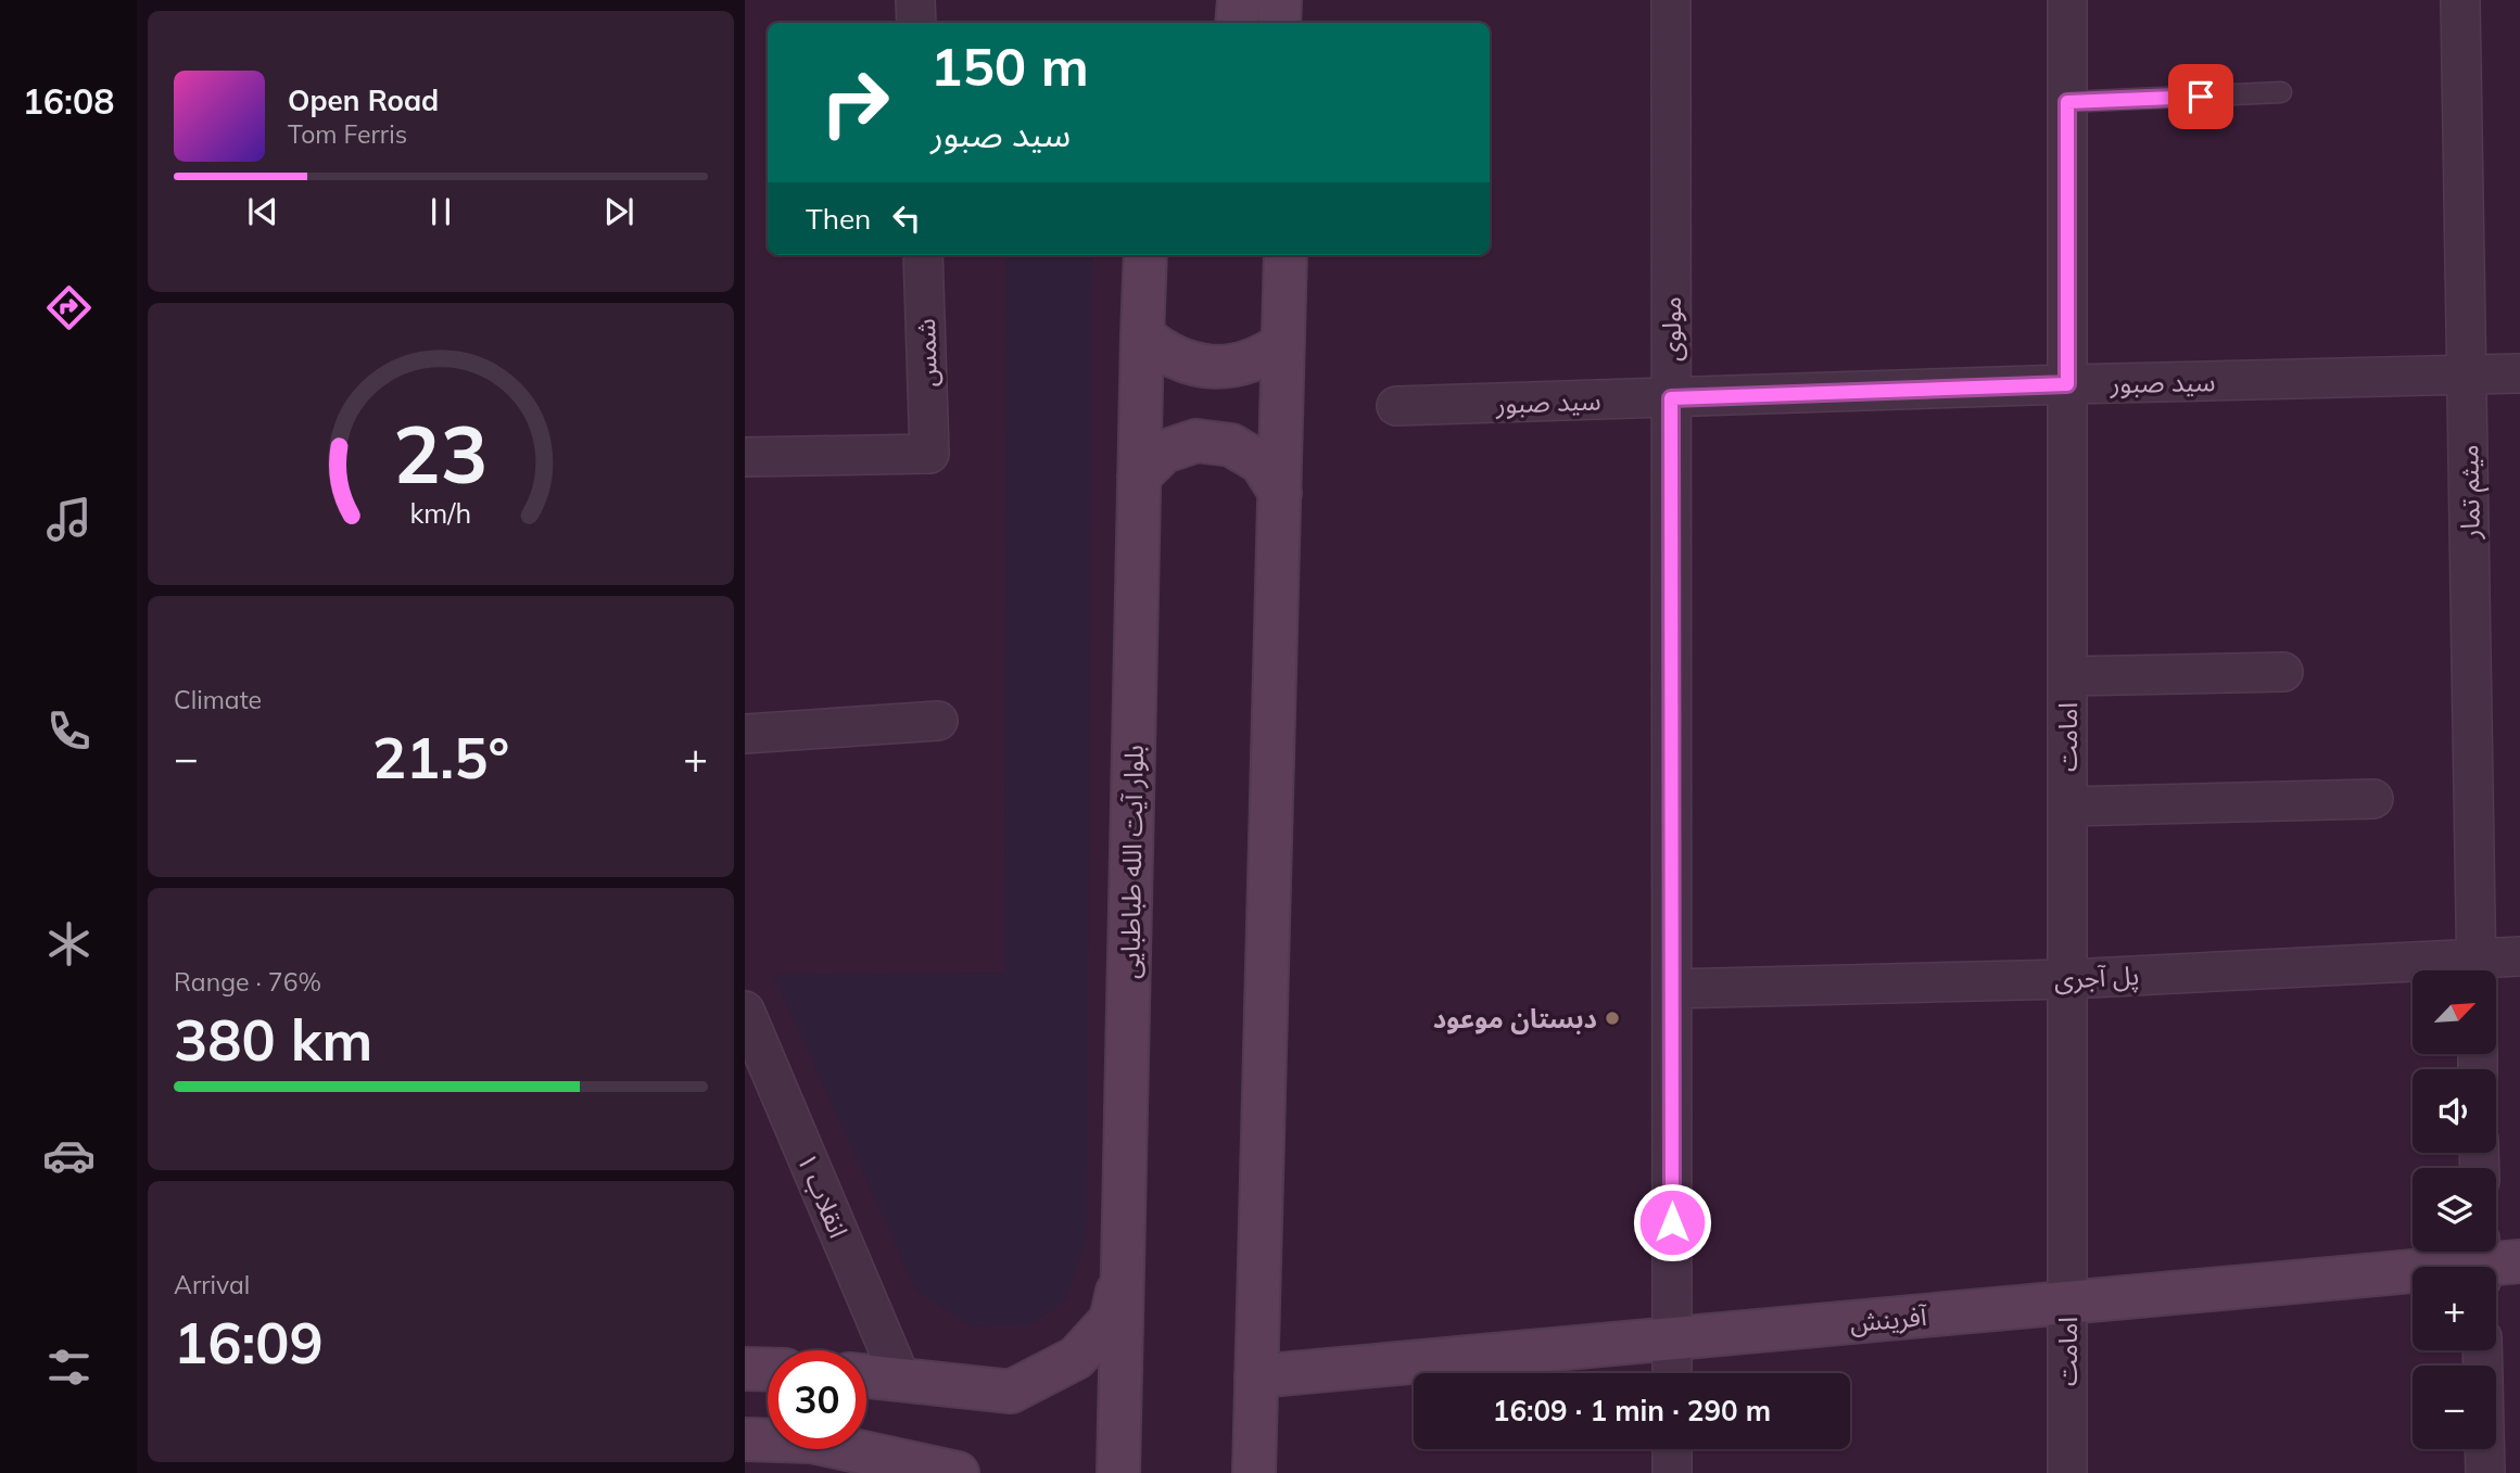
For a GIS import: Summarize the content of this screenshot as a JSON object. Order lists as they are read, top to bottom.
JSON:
{
  "streets": {
    "main road": ["بلوار آیت الله طباطبایی", "آفرینش"],
    "street": [
      "مولوی",
      "شمس",
      "سید صبور",
      "میثم تمار",
      "امامت",
      "پل آجری",
      "انقلاب ۱"
    ]
  },
  "crossings": [
    ["مولوی", "سید صبور"],
    ["مولوی", "پل آجری"],
    ["مولوی", "آفرینش"],
    ["سید صبور", "میثم تمار"],
    ["سید صبور", "امامت"],
    ["امامت", "پل آجری"],
    ["امامت", "آفرینش"]
  ],
  "places": ["دبستان موعود"],
  "north": "top right",
  "page": {
    "tabs": "16:08",
    "turn": ["150 m", "سید صبور"],
    "song": ["Open Road", "Tom Ferris"],
    "then": "Then",
    "tile": [
      "Climate",
      ["Range · 76%", "380 km"],
      ["Arrival", "16:09"]
    ],
    "heat": ["−", "21.5°", "+"],
    "map_buttons": ["+", "−"],
    "limit": "30",
    "trip": "16:09 · 1 min · 290 m",
    "gauge": ["23", "km/h"]
  }
}
